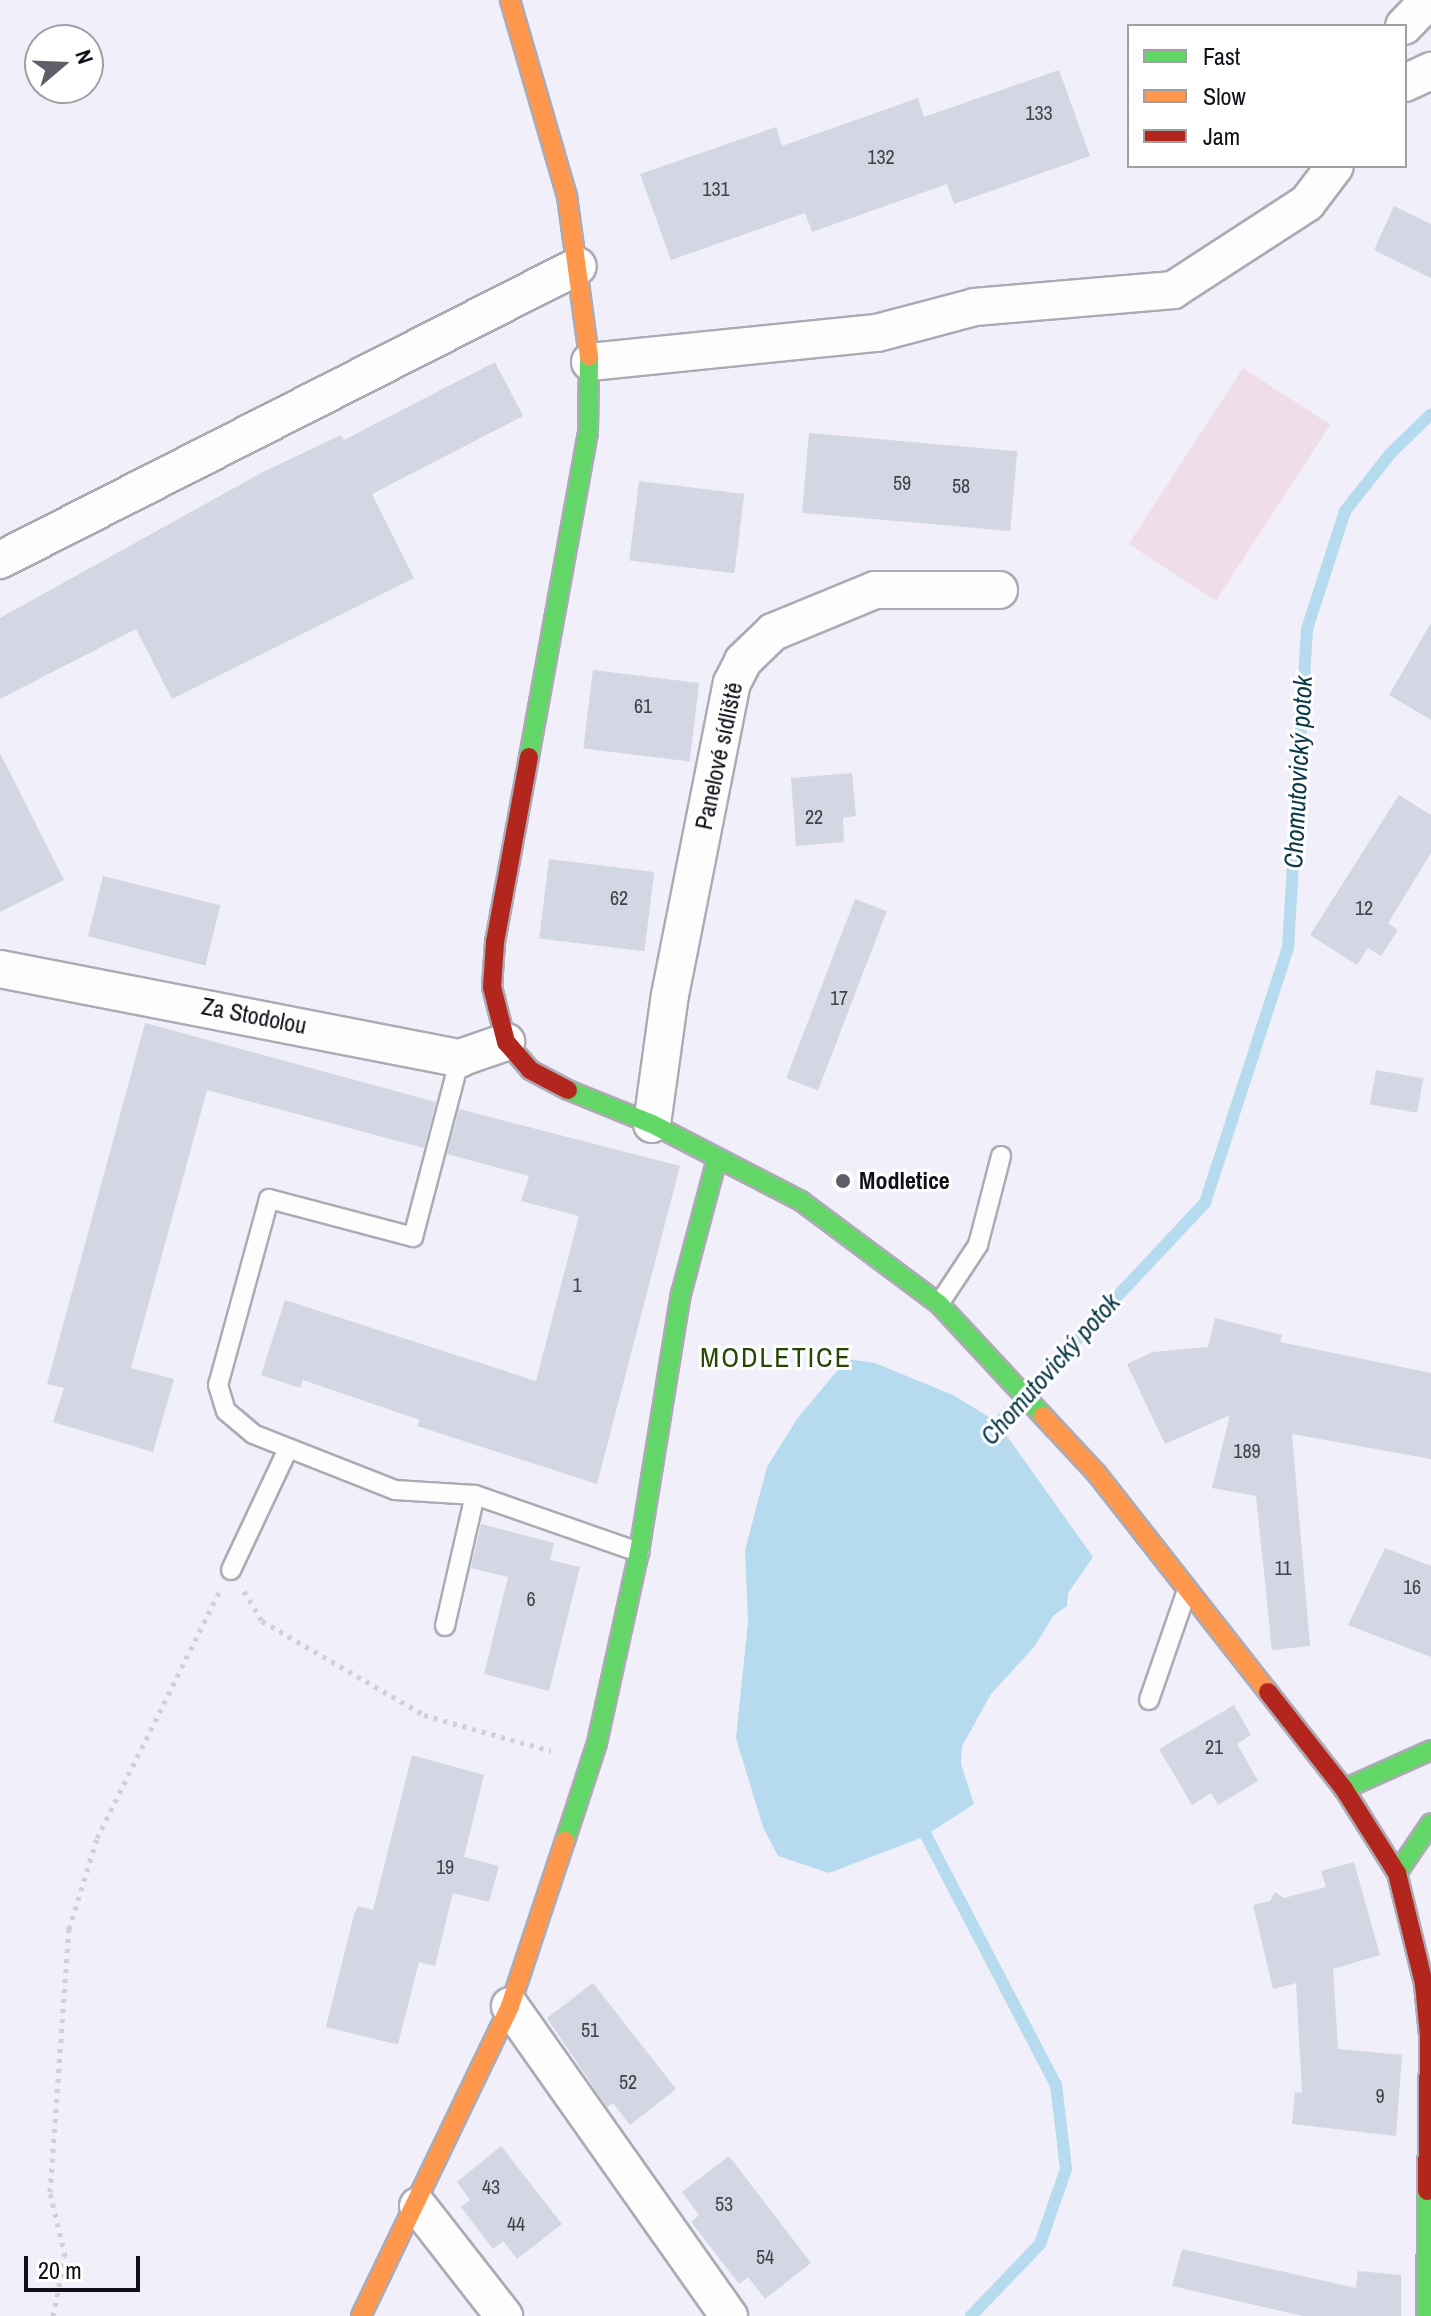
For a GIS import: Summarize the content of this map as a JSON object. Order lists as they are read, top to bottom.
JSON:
{
  "streets": {
    "street": ["Panelové sídliště", "Za Stodolou"]
  },
  "districts": ["MODLETICE"],
  "water": ["Chomutovický potok"],
  "places": ["Modletice"],
  "house_numbers": [
    "133",
    "132",
    "131",
    "59",
    "58",
    "61",
    "22",
    "62",
    "12",
    "17",
    "1",
    "189",
    "11",
    "16",
    "6",
    "21",
    "19",
    "51",
    "52",
    "9",
    "43",
    "53",
    "44",
    "54"
  ],
  "legend": ["Fast", "Slow", "Jam"],
  "scale_bar": "20 m",
  "north": "right"
}
